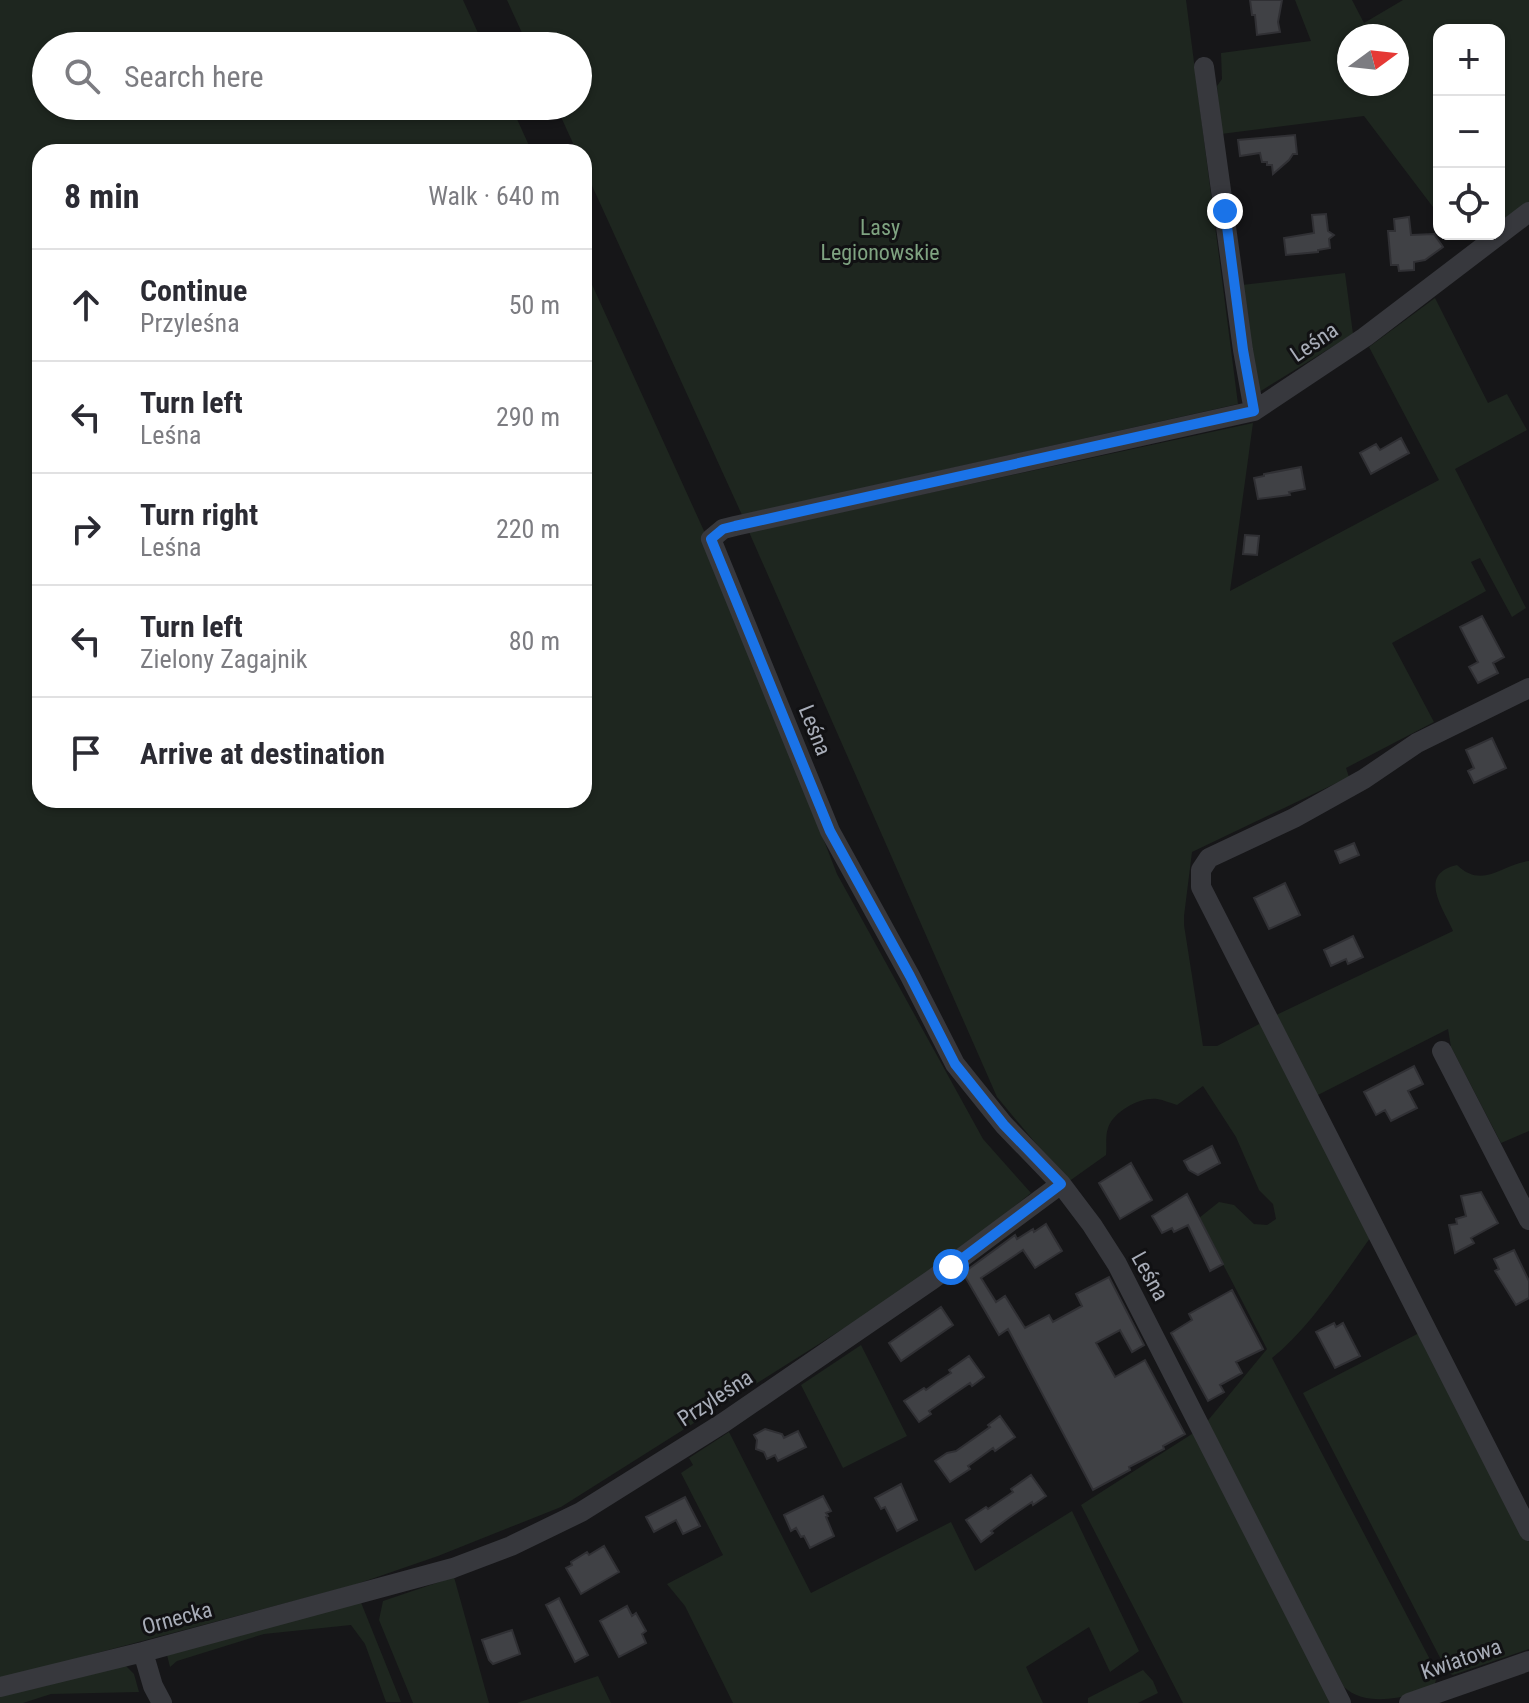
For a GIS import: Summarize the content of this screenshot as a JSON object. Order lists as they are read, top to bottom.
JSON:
{
  "streets": {
    "street": [
      "Leśna",
      "Przyleśna",
      "Ornecka",
      "Kwiatowa"
    ]
  },
  "crossings": [
    ["Leśna", "Przyleśna"],
    ["Przyleśna", "Ornecka"]
  ],
  "parks": ["Lasy Legionowskie"],
  "north": "right",
  "page": {
    "map_buttons": ["+", "−"],
    "search": "Search here",
    "heading": ["8 min", "Walk · 640 m"],
    "list": [
      ["Continue", "Przyleśna", "50 m"],
      ["Turn left", "Leśna", "290 m"],
      ["Turn right", "Leśna", "220 m"],
      ["Turn left", "Zielony Zagajnik", "80 m"],
      "Arrive at destination"
    ]
  }
}
